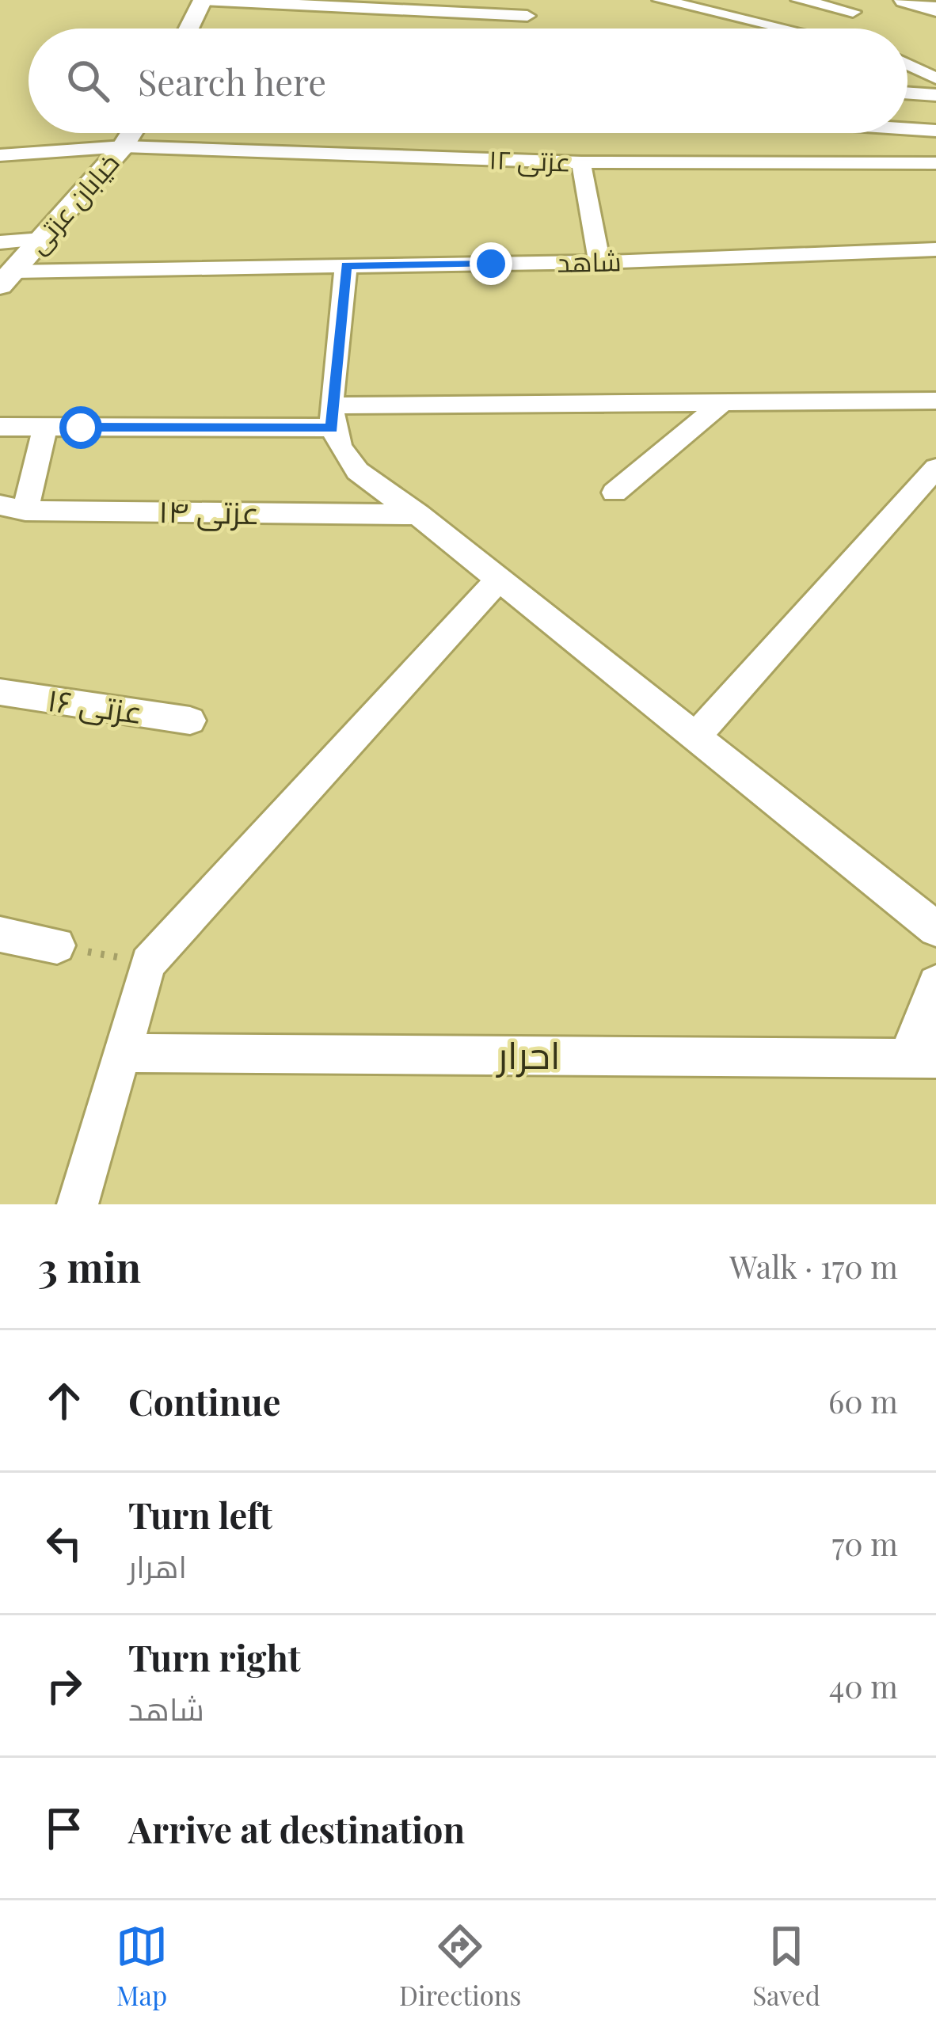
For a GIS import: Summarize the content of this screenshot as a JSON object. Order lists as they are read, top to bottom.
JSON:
{
  "streets": {
    "street": [
      "عزتی ۱۲",
      "خیابان عزتی",
      "شاهد",
      "عزتی ۱۴",
      "عزتی ۱۶",
      "احرار"
    ]
  },
  "crossings": [
    ["عزتی ۱۲", "خیابان عزتی"],
    ["خیابان عزتی", "شاهد"]
  ],
  "page": {
    "search": "Search here",
    "heading": ["3 min", "Walk · 170 m"],
    "list": [
      ["Continue", "60 m"],
      ["Turn left", "اهرار", "70 m"],
      ["Turn right", "شاهد", "40 m"],
      "Arrive at destination"
    ],
    "nav": ["Map", "Directions", "Saved"]
  }
}
